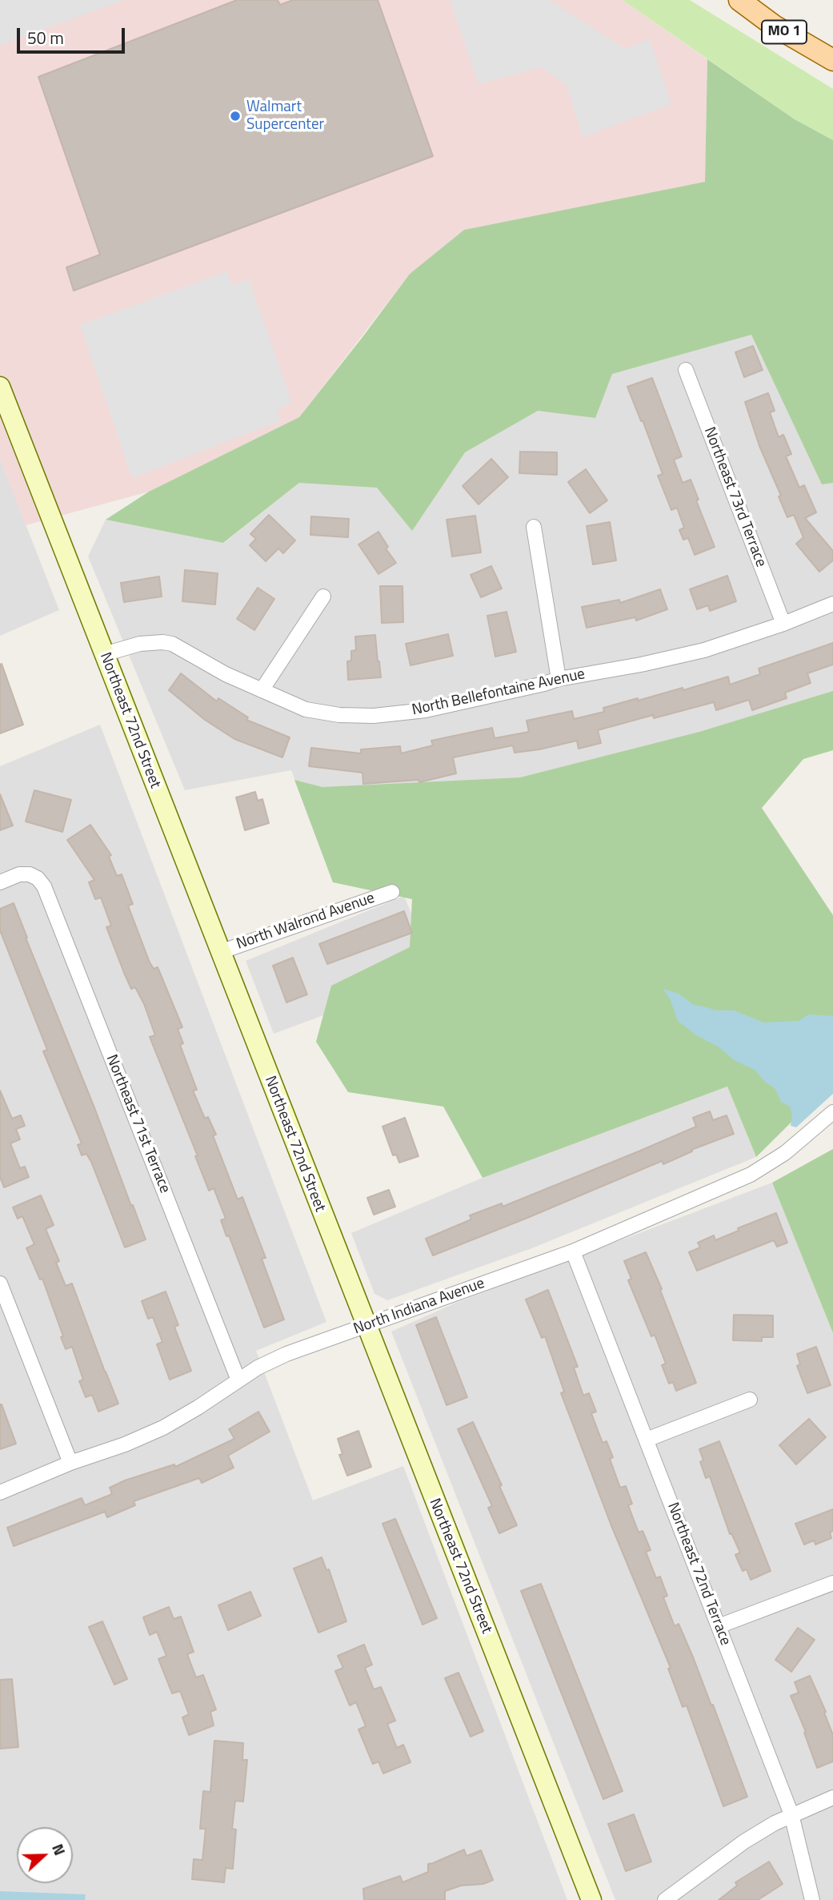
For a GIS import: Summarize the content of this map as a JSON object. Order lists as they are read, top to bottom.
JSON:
{
  "streets": {
    "main road": ["MO 1", "Northeast 72nd Street"],
    "street": [
      "Northeast 73rd Terrace",
      "North Bellefontaine Avenue",
      "North Walrond Avenue",
      "Northeast 71st Terrace",
      "North Indiana Avenue",
      "Northeast 72nd Terrace"
    ]
  },
  "crossings": [
    ["Northeast 73rd Terrace", "North Bellefontaine Avenue"],
    ["North Bellefontaine Avenue", "Northeast 72nd Street"],
    ["Northeast 72nd Street", "North Walrond Avenue"],
    ["Northeast 72nd Street", "North Indiana Avenue"],
    ["Northeast 71st Terrace", "North Indiana Avenue"],
    ["North Indiana Avenue", "Northeast 72nd Terrace"]
  ],
  "places": ["Walmart Supercenter"],
  "scale_bar": "50 m",
  "north": "right"
}
